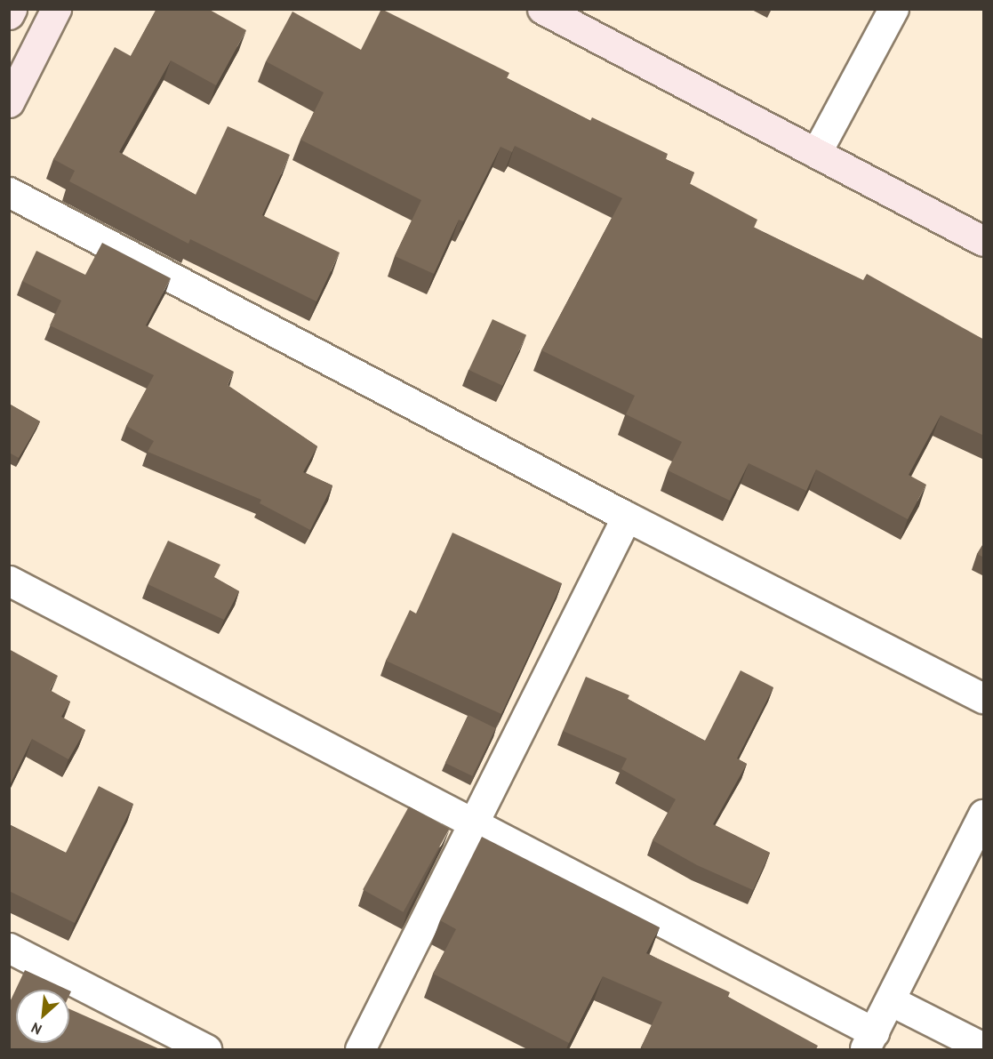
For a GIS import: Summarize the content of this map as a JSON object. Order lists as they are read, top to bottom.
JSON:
{
  "north": "bottom left"
}
